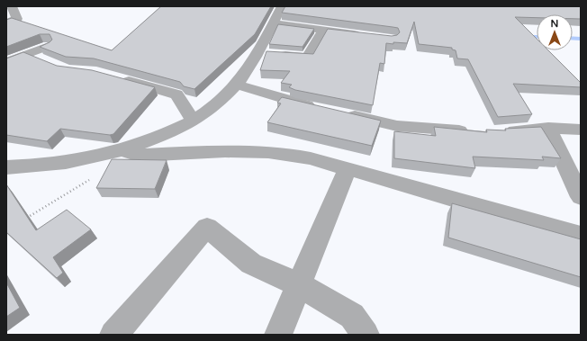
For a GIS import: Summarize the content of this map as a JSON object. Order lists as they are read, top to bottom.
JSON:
{
  "north": "top"
}
